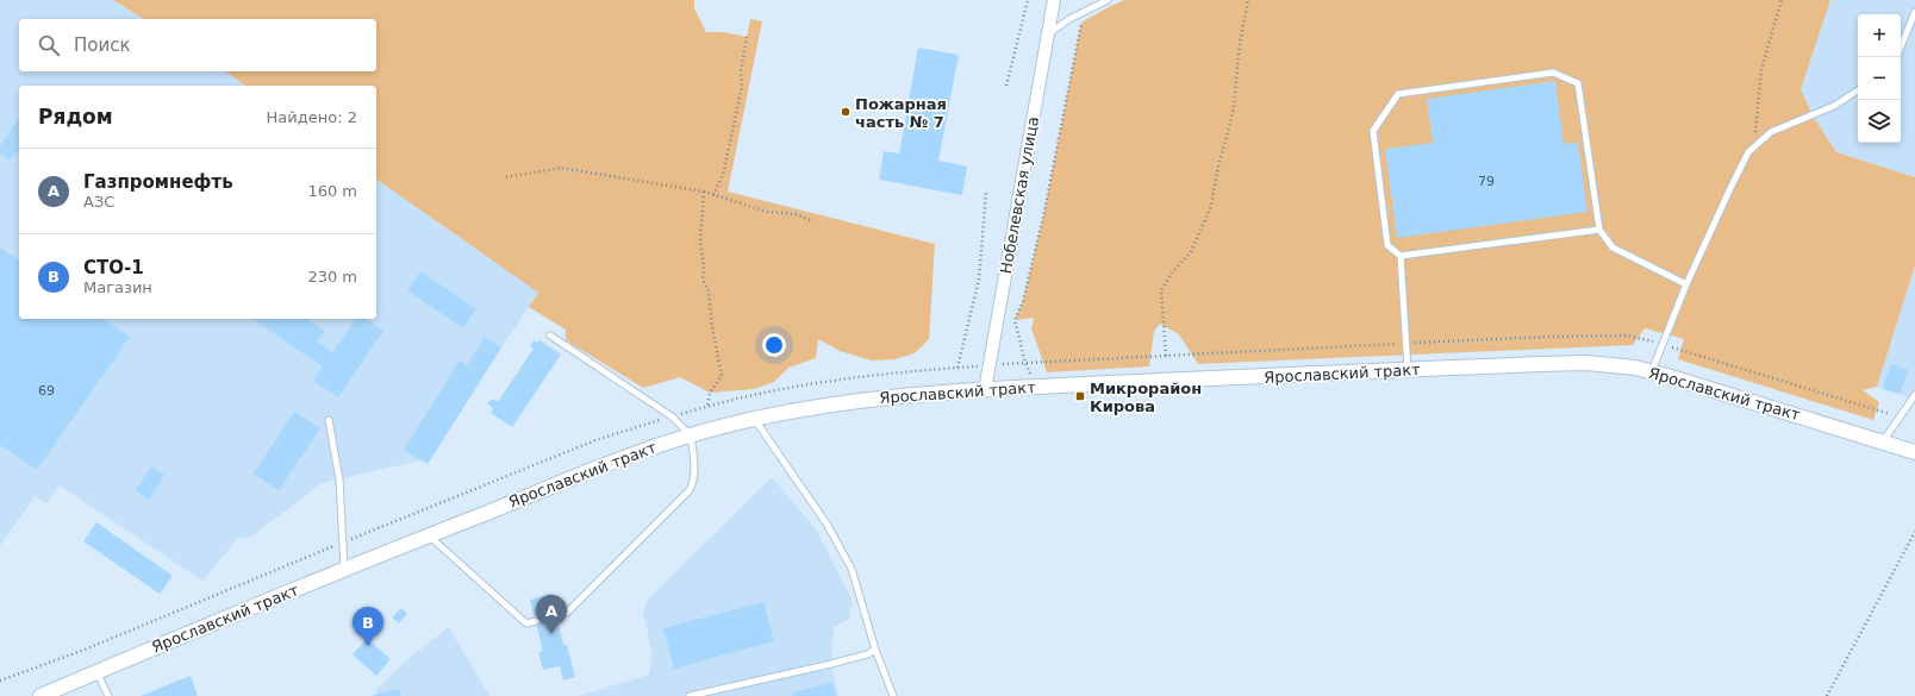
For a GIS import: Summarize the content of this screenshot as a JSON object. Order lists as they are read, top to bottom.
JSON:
{
  "streets": {
    "street": ["Нобелевская улица", "Ярославский тракт"]
  },
  "crossings": [
    ["Нобелевская улица", "Ярославский тракт"]
  ],
  "places": {
    "other": ["Пожарная часть № 7"],
    "transit": ["Микрорайон Кирова"]
  },
  "house_numbers": ["79", "69"],
  "page": {
    "map_buttons": ["+", "−"],
    "search": "Поиск",
    "heading": ["Рядом", "Найдено: 2"],
    "list": [
      {
        "mark": "A",
        "name": "Газпромнефть",
        "note": "АЗС",
        "value": "160 m"
      },
      {
        "mark": "B",
        "name": "СТО-1",
        "note": "Магазин",
        "value": "230 m"
      }
    ],
    "pins": ["A", "B"]
  }
}
